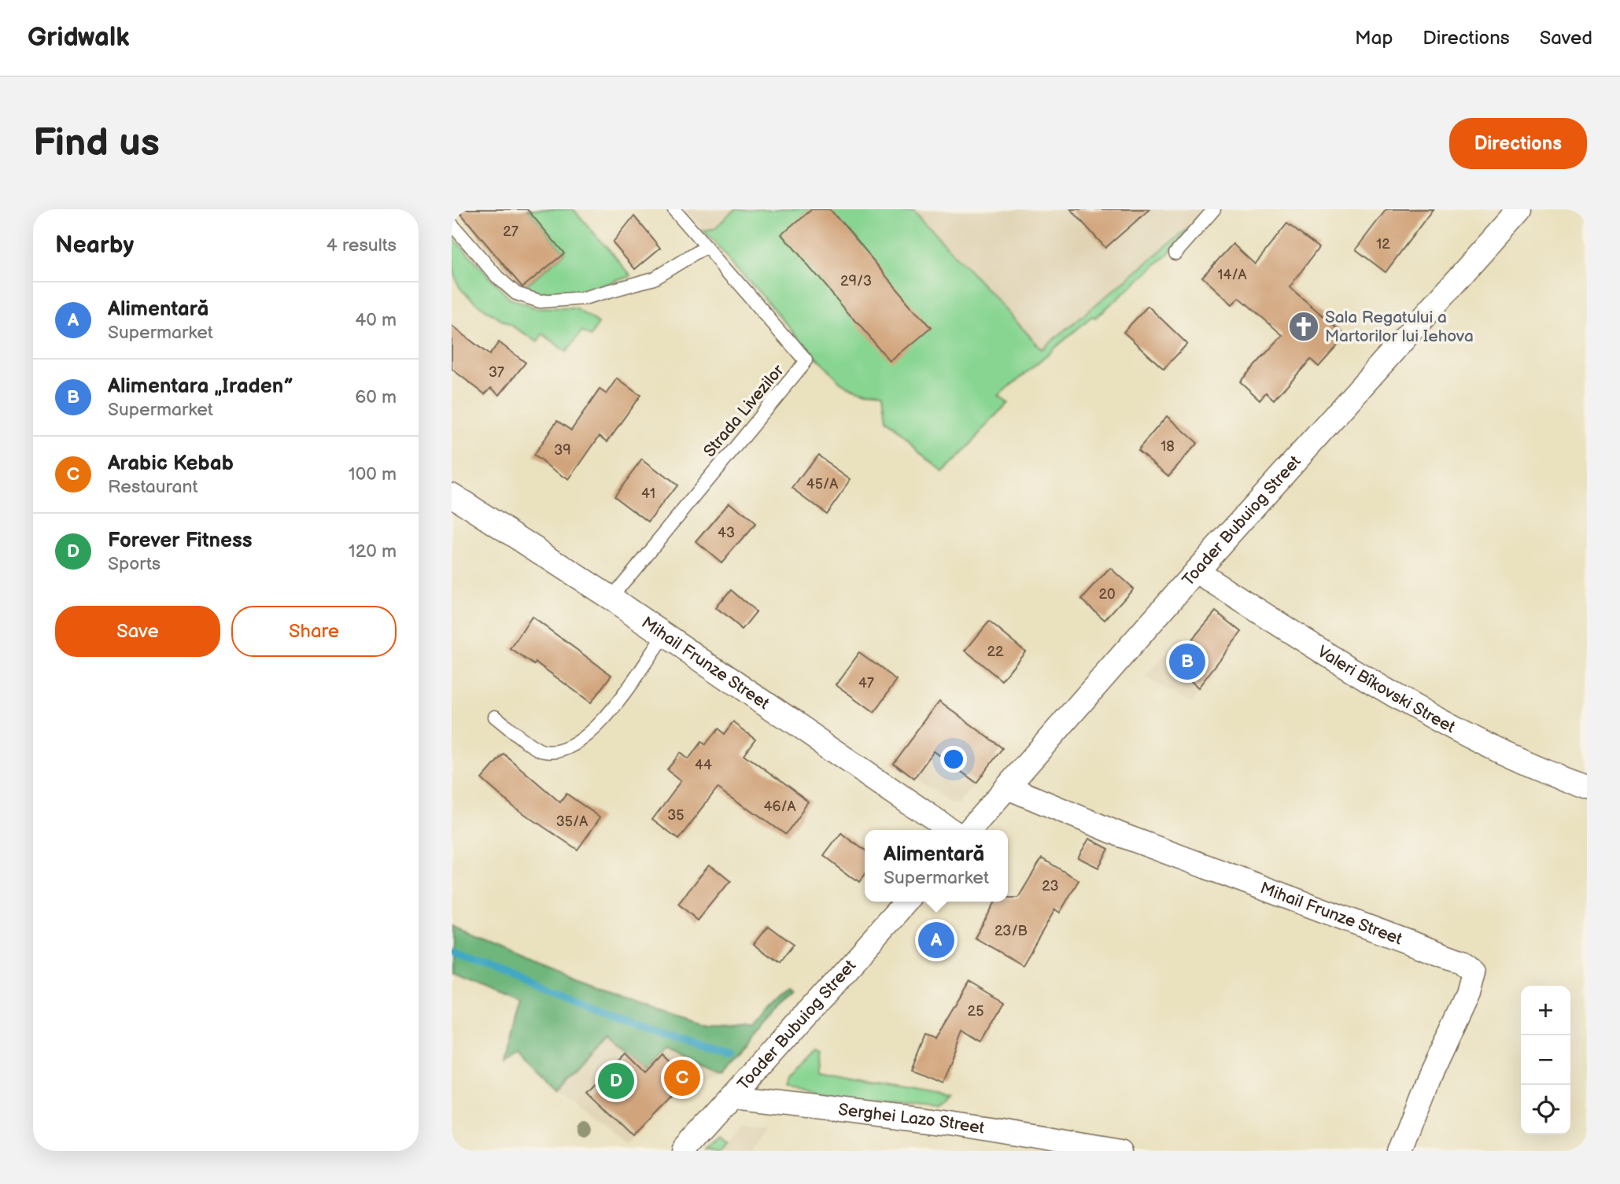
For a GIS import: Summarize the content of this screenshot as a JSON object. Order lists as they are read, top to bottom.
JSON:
{
  "streets": {
    "street": [
      "Toader Bubuiog Street",
      "Mihail Frunze Street",
      "Valeri Bîkovski Street",
      "Serghei Lazo Street"
    ],
    "lane": ["Strada Livezilor"]
  },
  "crossings": [
    ["Strada Livezilor", "Mihail Frunze Street"],
    ["Toader Bubuiog Street", "Mihail Frunze Street"],
    ["Toader Bubuiog Street", "Valeri Bîkovski Street"],
    ["Toader Bubuiog Street", "Serghei Lazo Street"]
  ],
  "places": {
    "church": ["Sala Regatului a Martorilor lui Iehova"]
  },
  "house_numbers": [
    "27",
    "12",
    "14/A",
    "29/3",
    "37",
    "18",
    "39",
    "45/A",
    "41",
    "43",
    "20",
    "22",
    "47",
    "44",
    "46/A",
    "35",
    "35/A",
    "23",
    "23/B",
    "25"
  ],
  "page": {
    "header": "Gridwalk",
    "nav": ["Map", "Directions", "Saved"],
    "buttons": [
      "Directions",
      ["Save", "Share"]
    ],
    "title": "Find us",
    "heading": ["Nearby", "4 results"],
    "list": [
      {
        "mark": "A",
        "name": "Alimentară",
        "note": "Supermarket",
        "value": "40 m"
      },
      {
        "mark": "B",
        "name": "Alimentara „Iraden”",
        "note": "Supermarket",
        "value": "60 m"
      },
      {
        "mark": "C",
        "name": "Arabic Kebab",
        "note": "Restaurant",
        "value": "100 m"
      },
      {
        "mark": "D",
        "name": "Forever Fitness",
        "note": "Sports",
        "value": "120 m"
      }
    ],
    "pins": [
      "B",
      "A",
      "C",
      "D"
    ],
    "popup": ["Alimentară", "Supermarket"],
    "map_buttons": ["+", "−"]
  }
}
